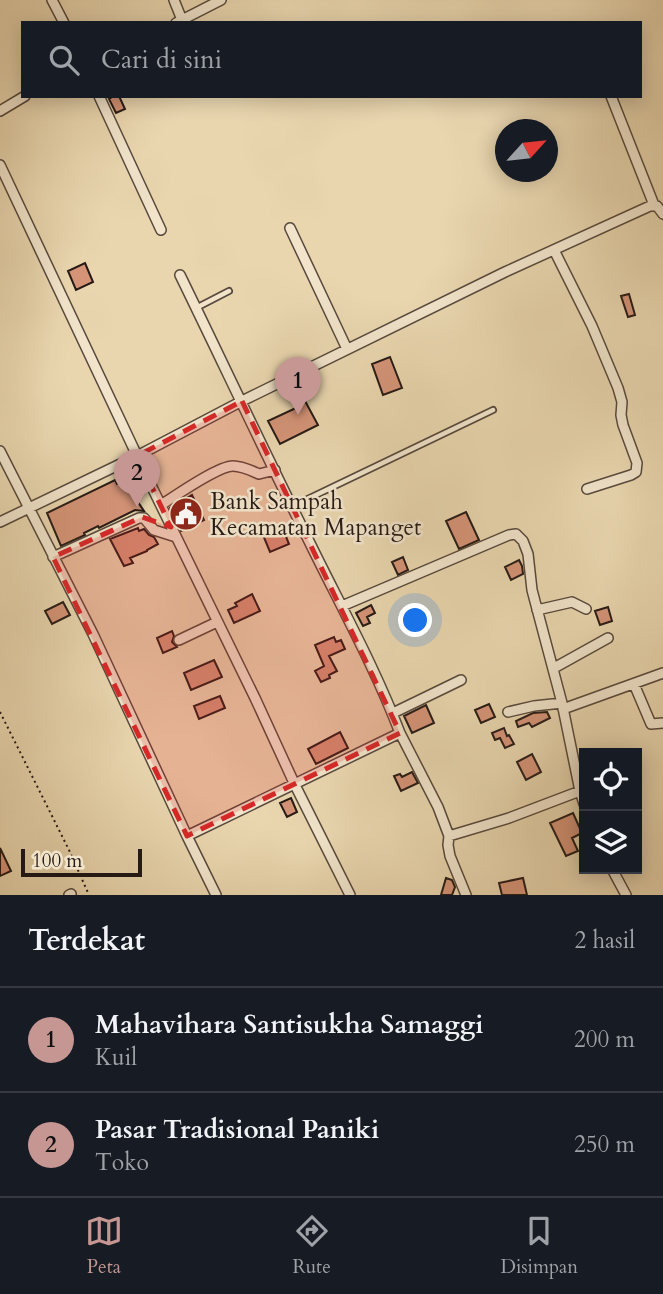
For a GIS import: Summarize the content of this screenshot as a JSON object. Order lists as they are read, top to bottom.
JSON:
{
  "places": {
    "public building": ["Bank Sampah Kecamatan Mapanget"]
  },
  "scale_bar": "100 m",
  "north": "top right",
  "page": {
    "search": "Cari di sini",
    "pins": ["1", "2"],
    "scale": "100 m",
    "heading": ["Terdekat", "2 hasil"],
    "list": [
      {
        "mark": "1",
        "name": "Mahavihara Santisukha Samaggi",
        "note": "Kuil",
        "value": "200 m"
      },
      {
        "mark": "2",
        "name": "Pasar Tradisional Paniki",
        "note": "Toko",
        "value": "250 m"
      }
    ],
    "nav": ["Peta", "Rute", "Disimpan"]
  }
}
